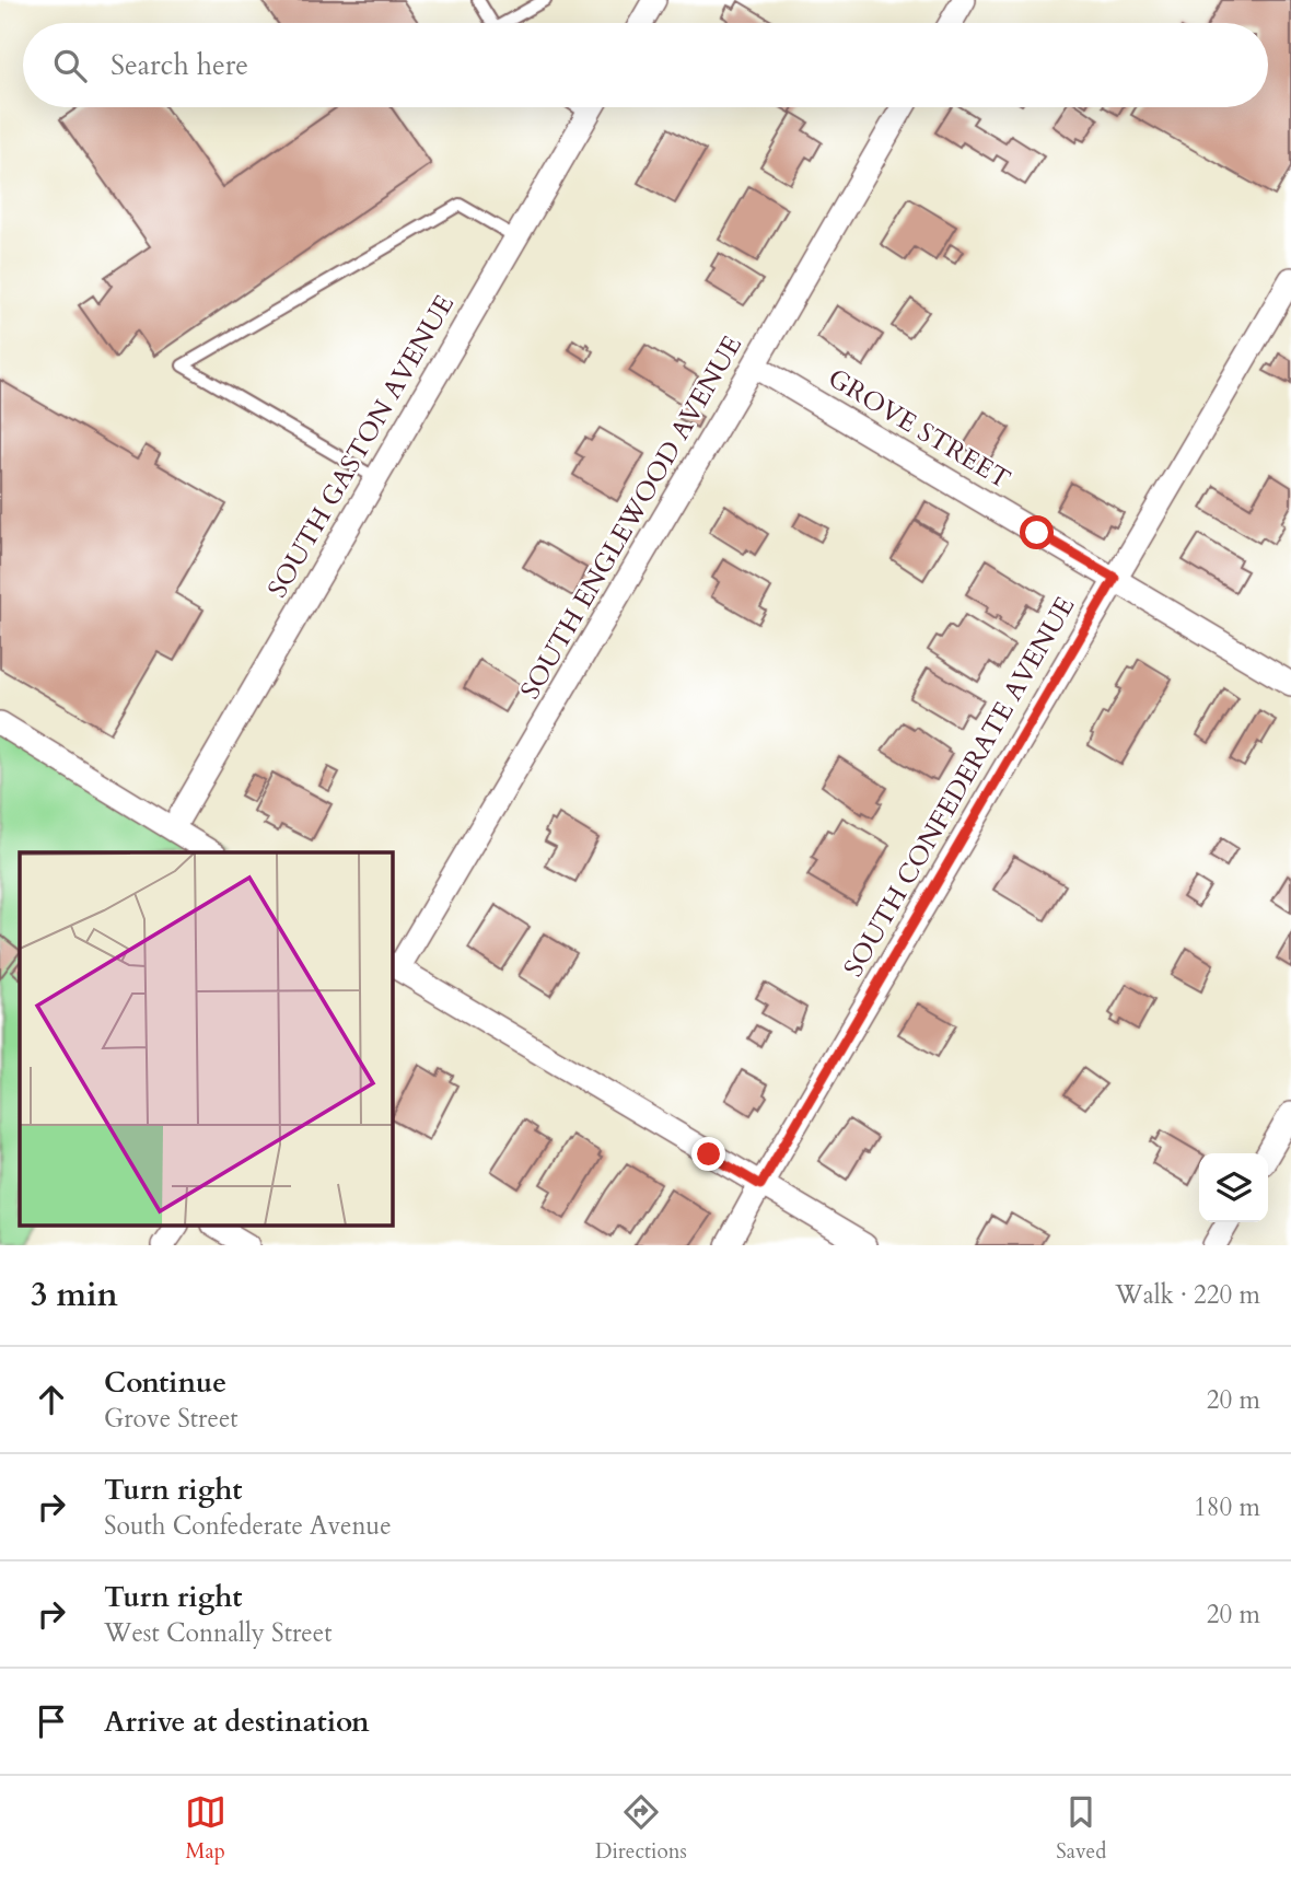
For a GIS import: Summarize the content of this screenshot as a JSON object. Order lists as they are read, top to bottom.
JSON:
{
  "streets": {
    "street": [
      "GROVE STREET",
      "SOUTH GASTON AVENUE",
      "SOUTH ENGLEWOOD AVENUE",
      "SOUTH CONFEDERATE AVENUE"
    ]
  },
  "crossings": [
    ["GROVE STREET", "SOUTH ENGLEWOOD AVENUE"],
    ["GROVE STREET", "SOUTH CONFEDERATE AVENUE"]
  ],
  "page": {
    "search": "Search here",
    "heading": ["3 min", "Walk · 220 m"],
    "list": [
      ["Continue", "Grove Street", "20 m"],
      ["Turn right", "South Confederate Avenue", "180 m"],
      ["Turn right", "West Connally Street", "20 m"],
      "Arrive at destination"
    ],
    "nav": ["Map", "Directions", "Saved"]
  }
}
